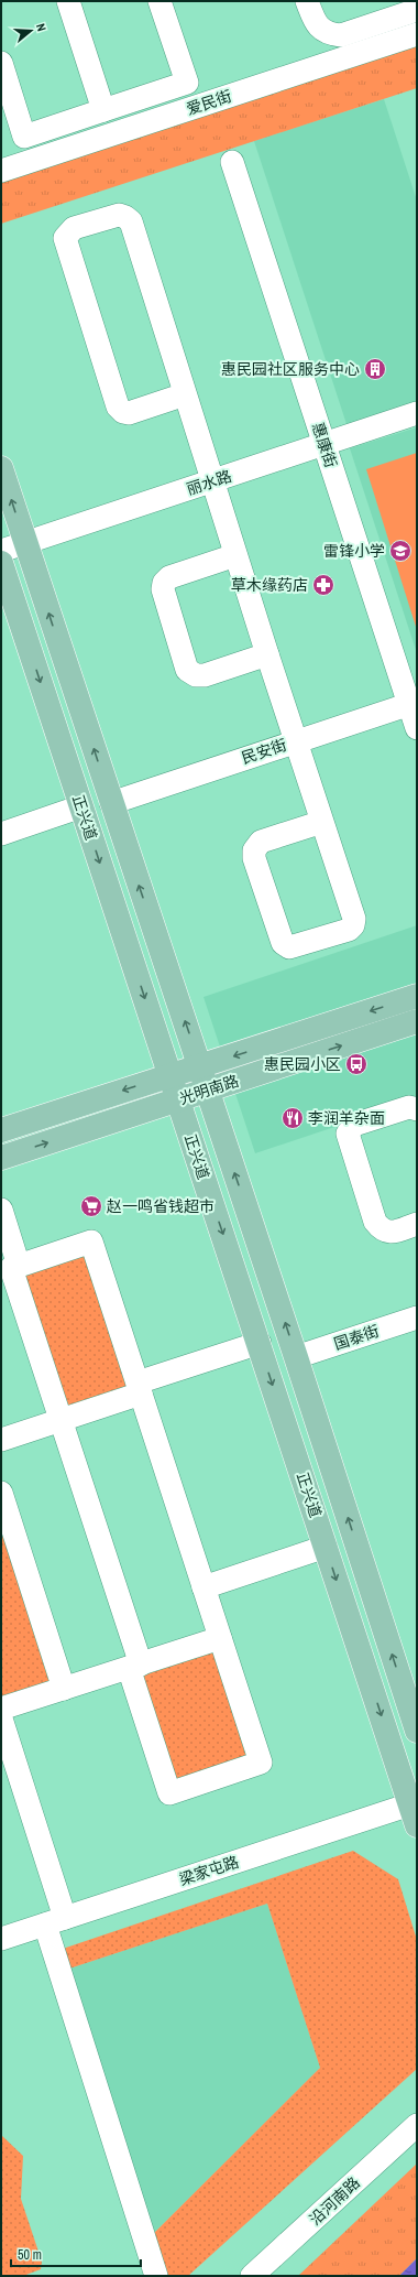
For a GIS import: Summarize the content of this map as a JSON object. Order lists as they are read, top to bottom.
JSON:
{
  "streets": {
    "main road": ["正兴道", "光明南路"],
    "street": [
      "爱民街",
      "惠康街",
      "丽水路",
      "民安街",
      "国泰街",
      "梁家屯路",
      "沿河南路"
    ]
  },
  "crossings": [
    ["惠康街", "丽水路"],
    ["惠康街", "民安街"],
    ["丽水路", "正兴道"],
    ["民安街", "正兴道"],
    ["正兴道", "光明南路"],
    ["正兴道", "国泰街"],
    ["正兴道", "梁家屯路"]
  ],
  "places": {
    "building": ["惠民园社区服务中心"],
    "school or university": ["雷锋小学"],
    "pharmacy": ["草木缘药店"],
    "bus stop": ["惠民园小区"],
    "restaurant": ["李润羊杂面"],
    "supermarket": ["赵一鸣省钱超市"]
  },
  "scale_bar": "50 m",
  "north": "right"
}
